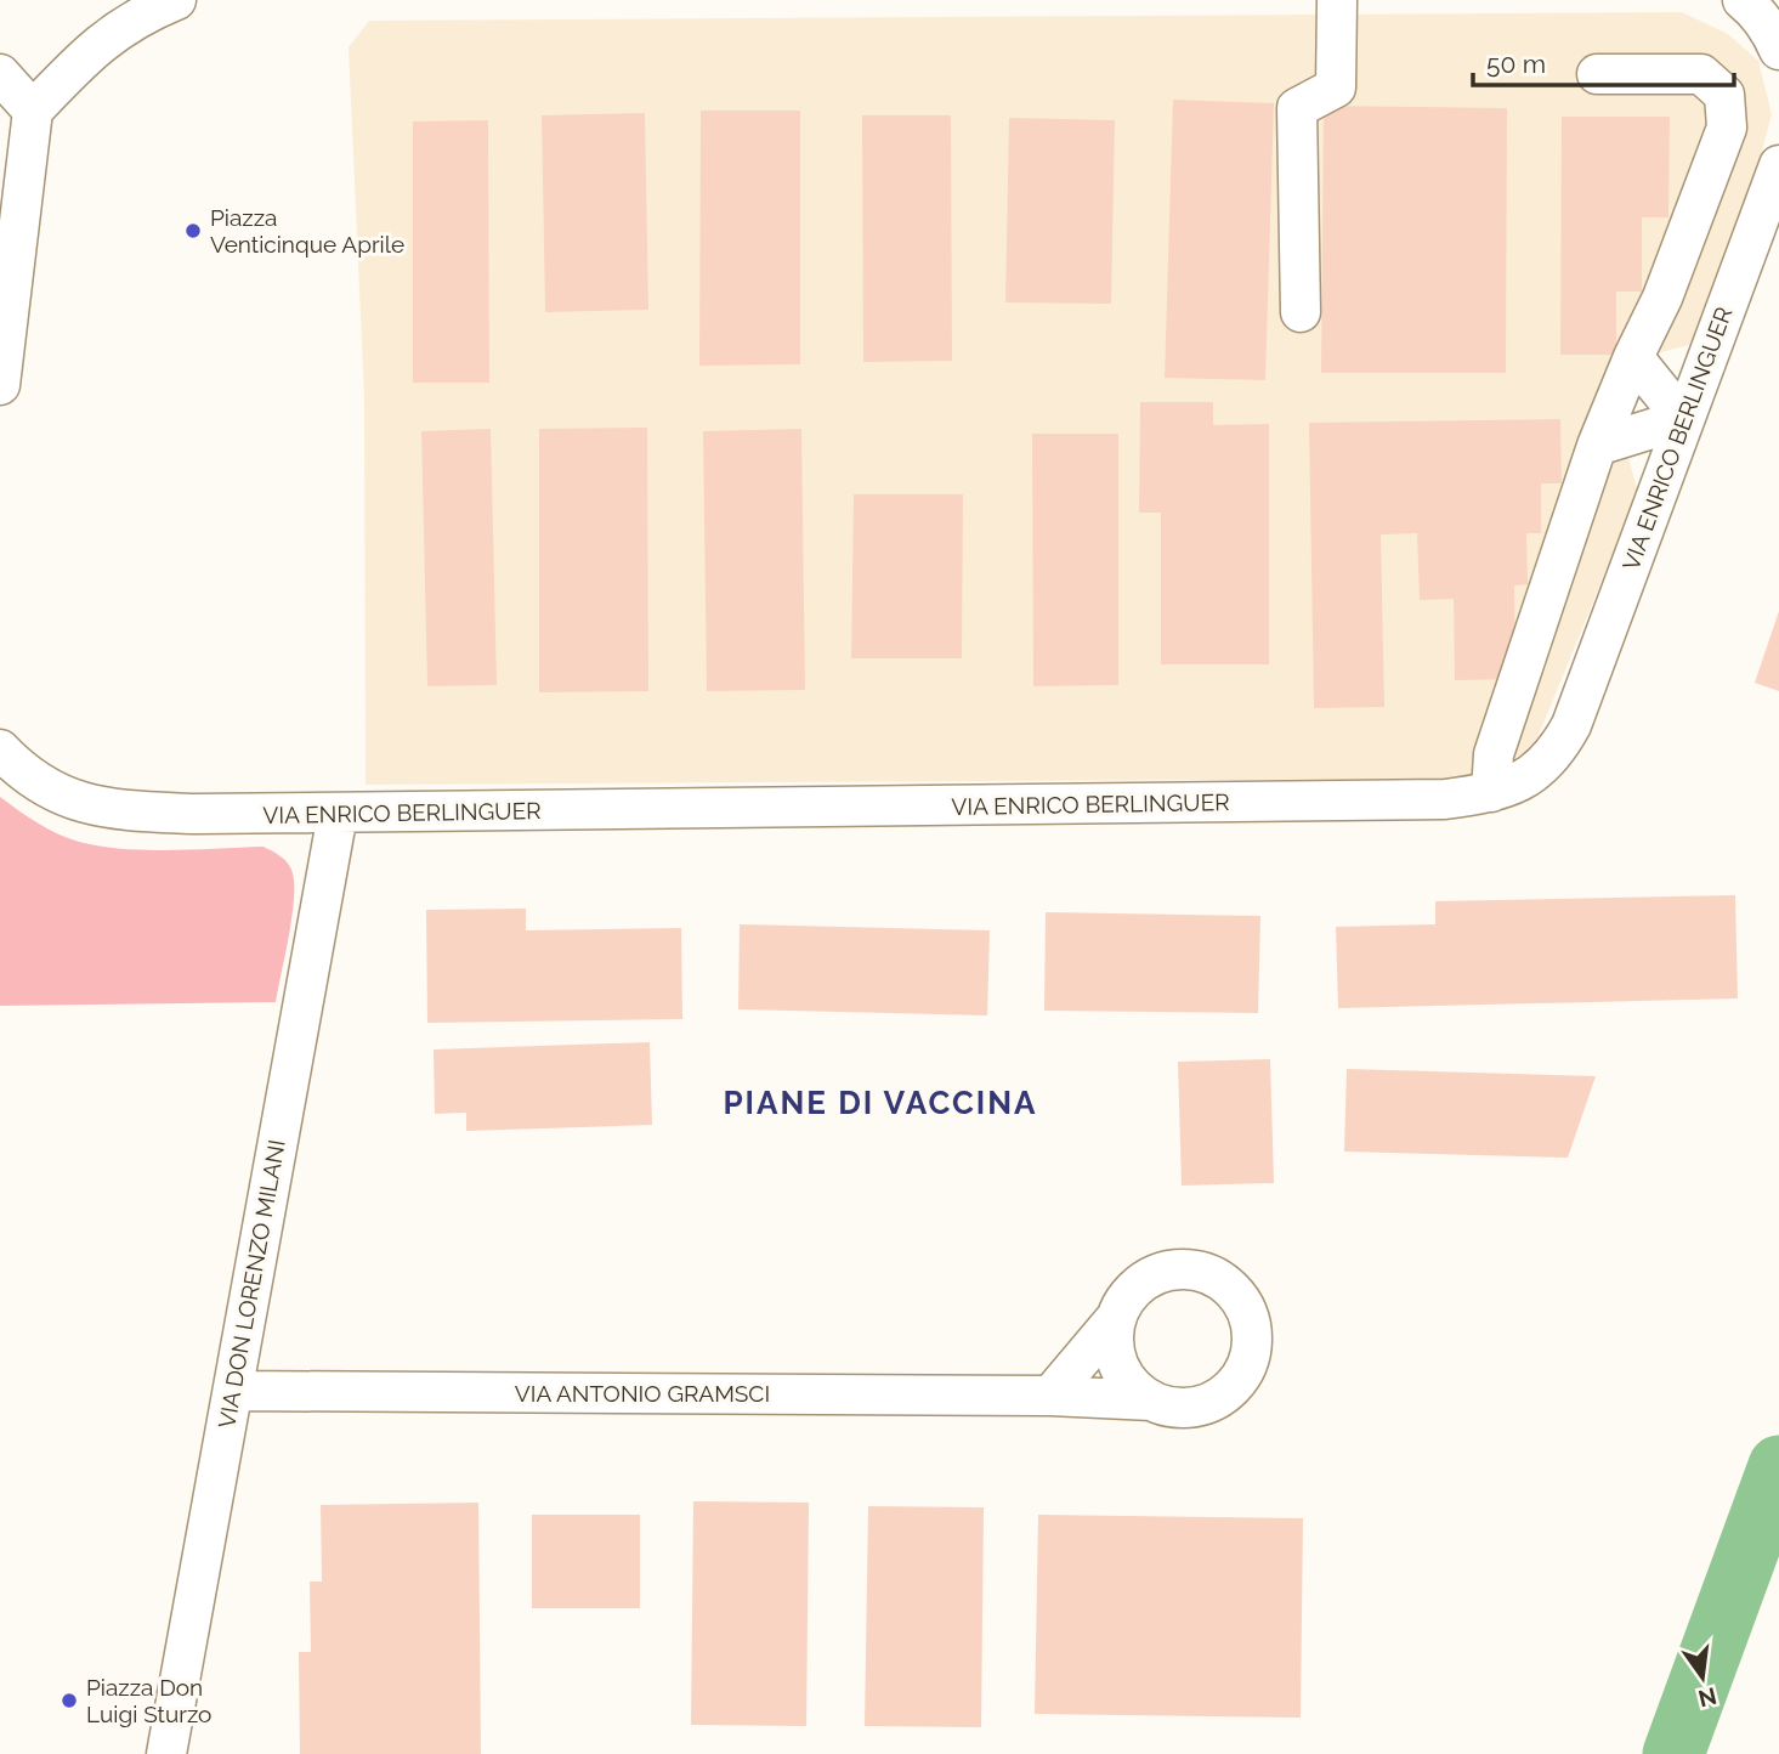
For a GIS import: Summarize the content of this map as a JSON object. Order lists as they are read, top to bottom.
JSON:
{
  "streets": {
    "street": ["VIA ENRICO BERLINGUER", "VIA DON LORENZO MILANI", "VIA ANTONIO GRAMSCI"]
  },
  "crossings": [
    ["VIA ENRICO BERLINGUER", "VIA DON LORENZO MILANI"],
    ["VIA DON LORENZO MILANI", "VIA ANTONIO GRAMSCI"]
  ],
  "districts": ["PIANE DI VACCINA"],
  "places": ["Piazza Venticinque Aprile", "Piazza Don Luigi Sturzo"],
  "scale_bar": "50 m",
  "north": "bottom"
}
